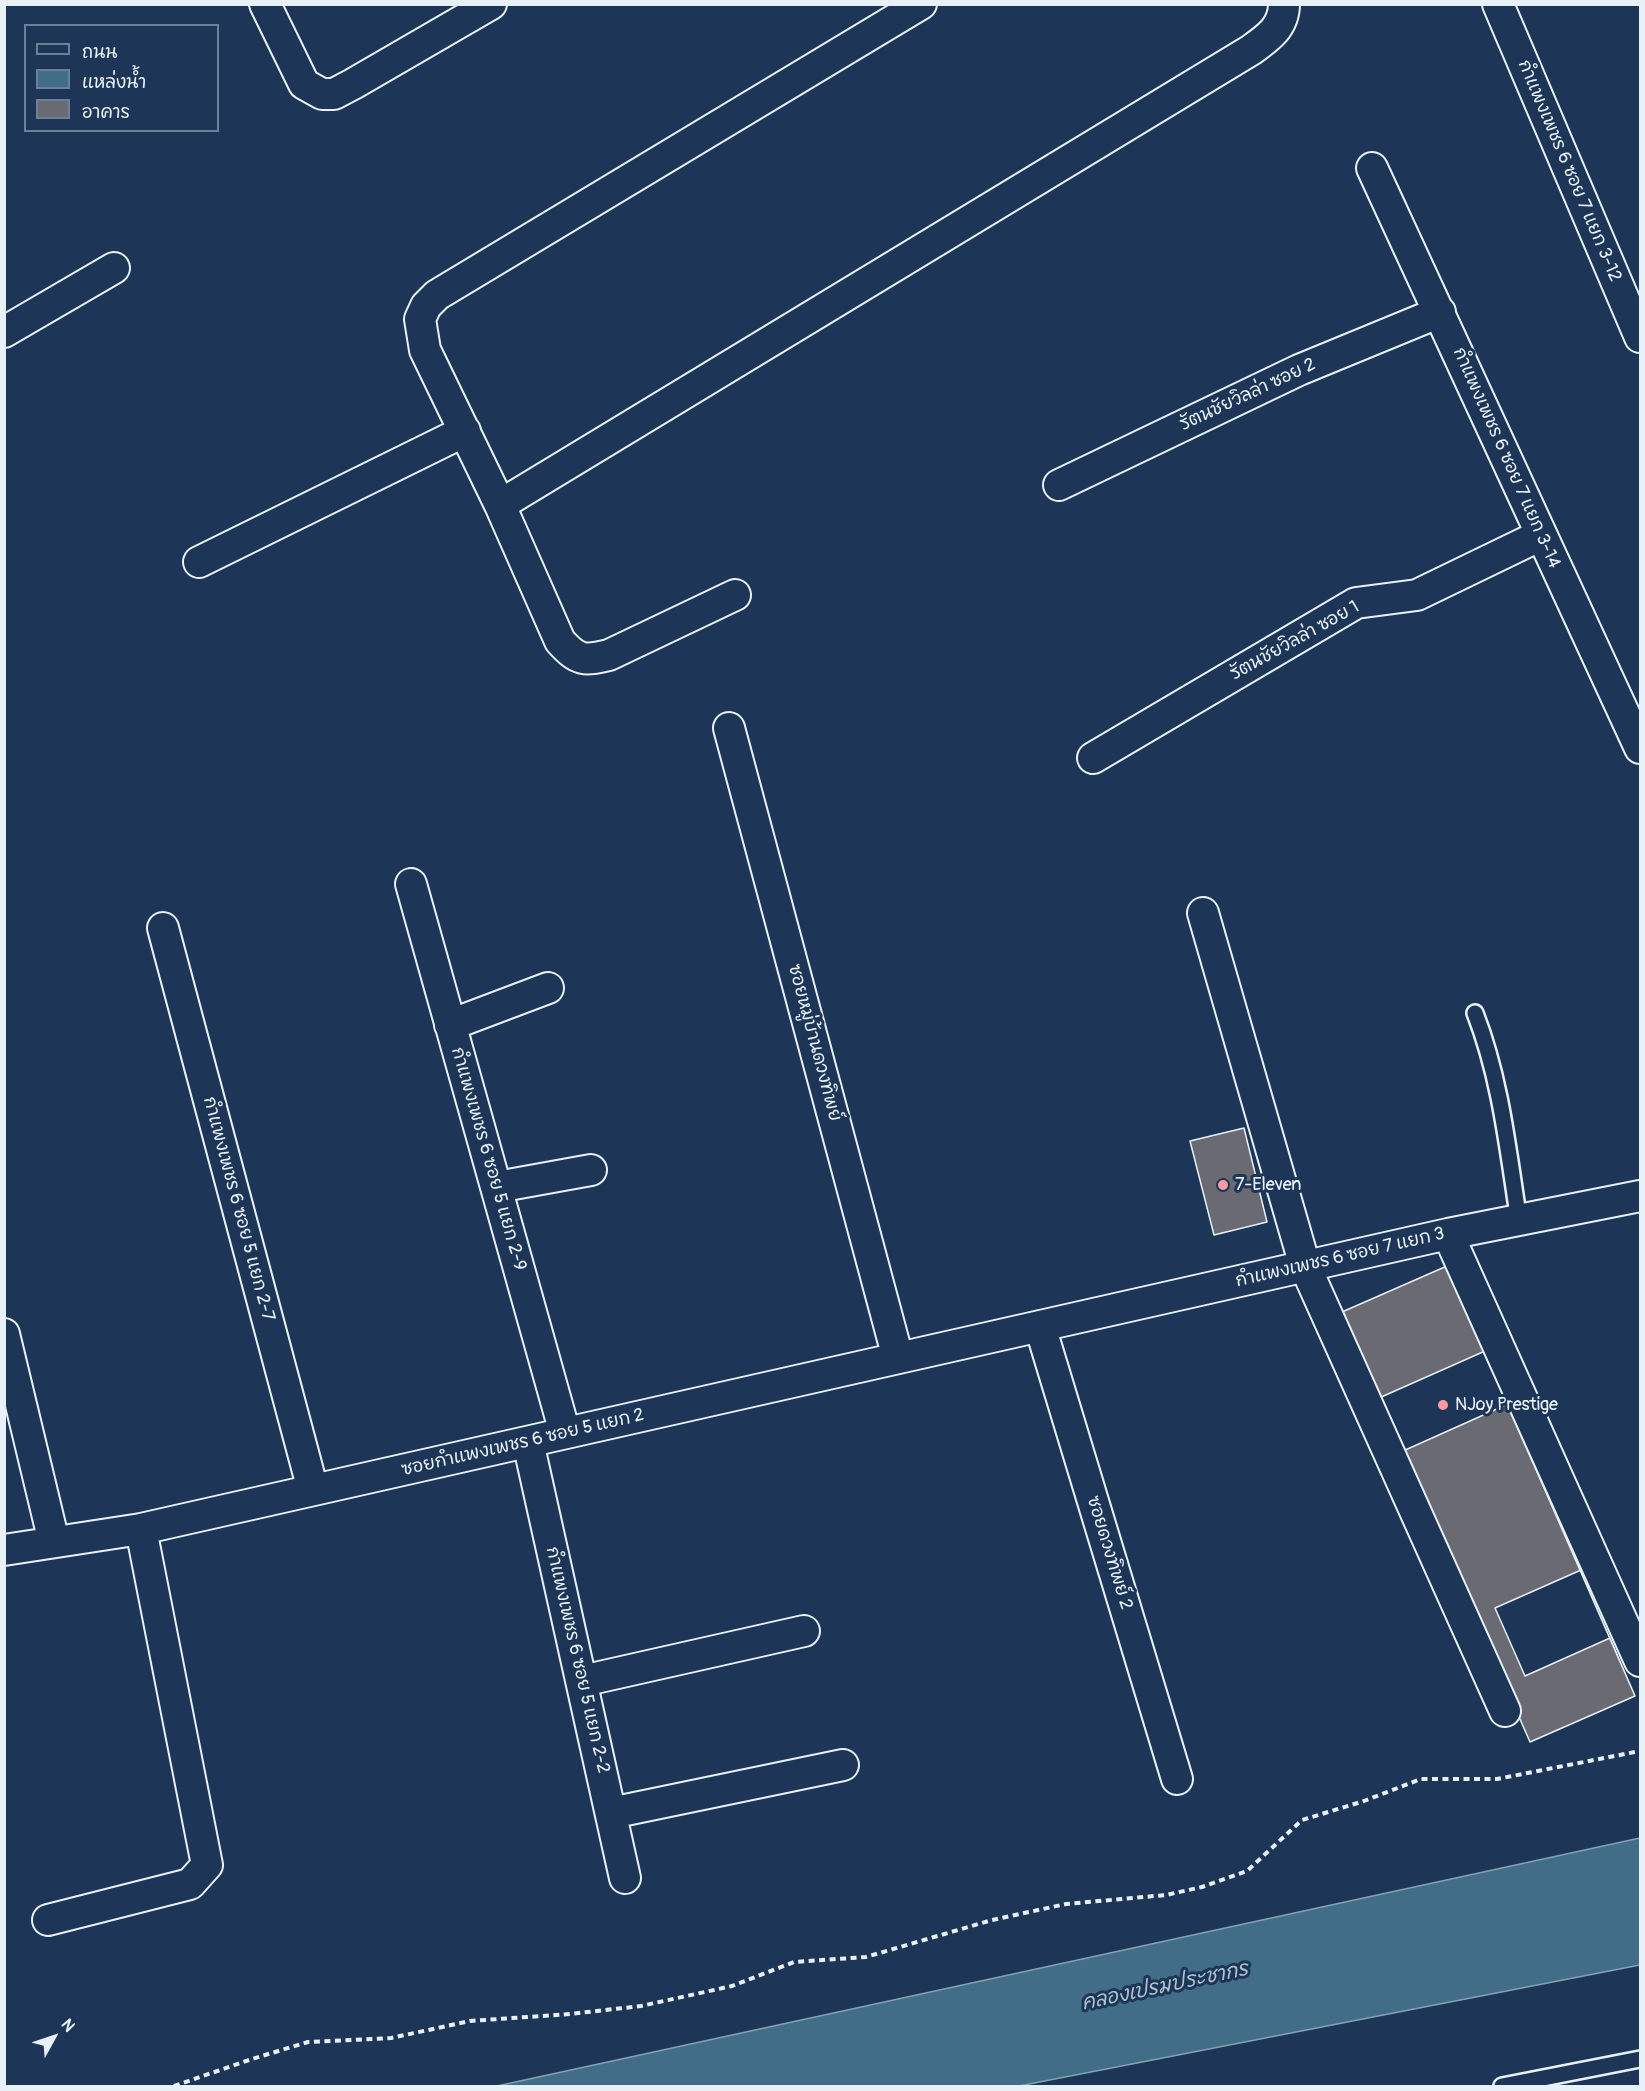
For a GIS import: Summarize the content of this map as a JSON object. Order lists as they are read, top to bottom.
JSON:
{
  "streets": {
    "street": [
      "กำแพงเพชร 6 ซอย 7 แยก 3-12",
      "รัตนชัยวิลล่า ซอย 2",
      "กำแพงเพชร 6 ซอย 7 แยก 3-14",
      "รัตนชัยวิลล่า ซอย 1",
      "ซอยหมู่บ้านดวงทิพย์",
      "กำแพงเพชร 6 ซอย 5 แยก 2-9",
      "กำแพงเพชร 6 ซอย 5 แยก 2-7",
      "กำแพงเพชร 6 ซอย 7 แยก 3",
      "ซอยกำแพงเพชร 6 ซอย 5 แยก 2",
      "ซอยดวงทิพย์ 2",
      "กำแพงเพชร 6 ซอย 5 แยก 2-2"
    ]
  },
  "crossings": [
    ["รัตนชัยวิลล่า ซอย 2", "กำแพงเพชร 6 ซอย 7 แยก 3-14"],
    ["กำแพงเพชร 6 ซอย 7 แยก 3-14", "รัตนชัยวิลล่า ซอย 1"],
    ["ซอยหมู่บ้านดวงทิพย์", "ซอยกำแพงเพชร 6 ซอย 5 แยก 2"],
    ["กำแพงเพชร 6 ซอย 5 แยก 2-9", "ซอยกำแพงเพชร 6 ซอย 5 แยก 2"],
    ["กำแพงเพชร 6 ซอย 5 แยก 2-7", "ซอยกำแพงเพชร 6 ซอย 5 แยก 2"],
    ["กำแพงเพชร 6 ซอย 7 แยก 3", "ซอยกำแพงเพชร 6 ซอย 5 แยก 2"],
    ["กำแพงเพชร 6 ซอย 7 แยก 3", "ซอยดวงทิพย์ 2"],
    ["ซอยกำแพงเพชร 6 ซอย 5 แยก 2", "ซอยดวงทิพย์ 2"],
    ["ซอยกำแพงเพชร 6 ซอย 5 แยก 2", "กำแพงเพชร 6 ซอย 5 แยก 2-2"]
  ],
  "water": ["คลองเปรมประชากร"],
  "places": ["7-Eleven", "NJoy Prestige"],
  "legend": ["ถนน", "แหล่งน้ำ", "อาคาร"],
  "north": "top right"
}
